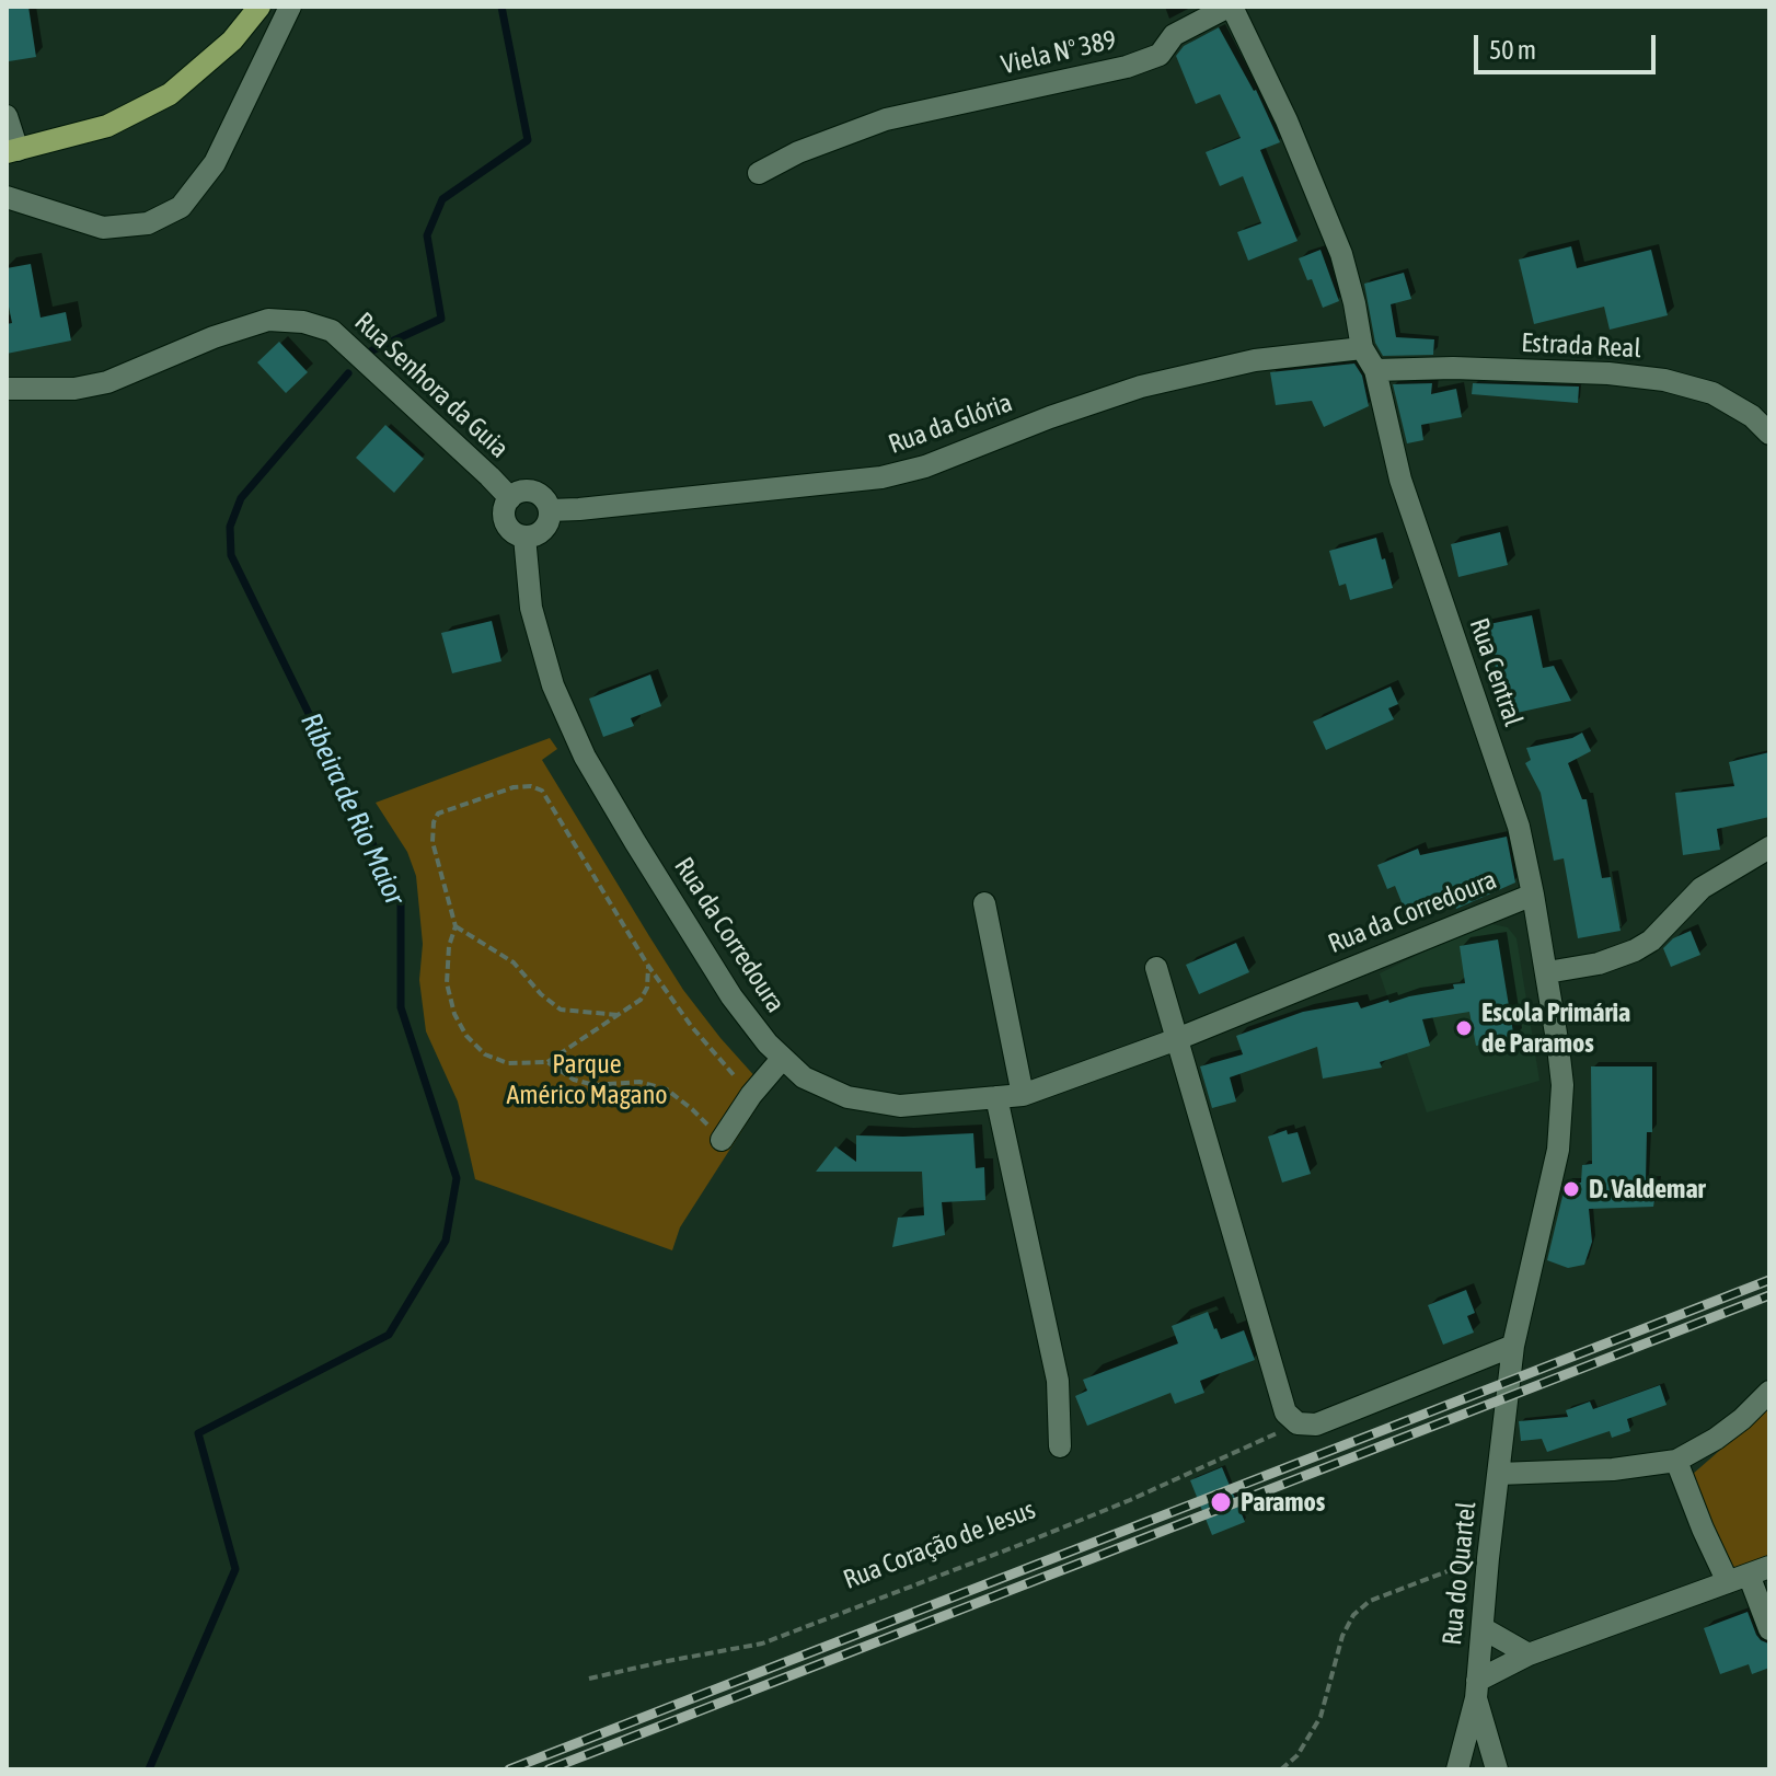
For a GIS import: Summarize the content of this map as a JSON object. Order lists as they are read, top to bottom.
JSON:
{
  "streets": {
    "street": [
      "Viela Nº 389",
      "Estrada Real",
      "Rua Senhora da Guia",
      "Rua da Glória",
      "Rua Central",
      "Rua da Corredoura",
      "Rua do Quartel"
    ],
    "path": ["Rua Coração de Jesus"]
  },
  "crossings": [
    ["Viela Nº 389", "Rua Central"],
    ["Estrada Real", "Rua Central"],
    ["Rua Senhora da Guia", "Rua da Glória"],
    ["Rua Senhora da Guia", "Rua da Corredoura"],
    ["Rua da Glória", "Rua Central"],
    ["Rua da Glória", "Rua da Corredoura"],
    ["Rua Central", "Rua da Corredoura"],
    ["Rua Central", "Rua do Quartel"]
  ],
  "water": ["Ribeira de Rio Maior"],
  "parks": ["Parque Américo Magano"],
  "places": ["Escola Primária de Paramos", "D. Valdemar", "Paramos"],
  "scale_bar": "50 m"
}
